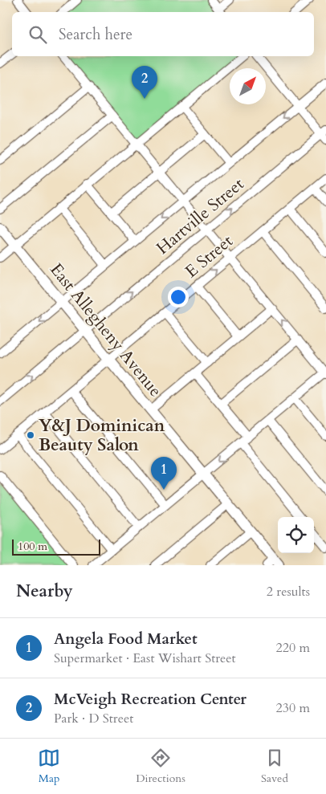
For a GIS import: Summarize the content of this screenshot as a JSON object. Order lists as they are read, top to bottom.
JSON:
{
  "streets": {
    "main road": ["East Allegheny Avenue"],
    "street": ["Hartville Street", "E Street"]
  },
  "crossings": [
    ["Hartville Street", "East Allegheny Avenue"],
    ["E Street", "East Allegheny Avenue"]
  ],
  "places": ["Y&J Dominican Beauty Salon"],
  "scale_bar": "100 m",
  "north": "top right",
  "page": {
    "search": "Search here",
    "pins": ["2", "1"],
    "scale": "100 m",
    "heading": ["Nearby", "2 results"],
    "list": [
      {
        "mark": "1",
        "name": "Angela Food Market",
        "note": "Supermarket · East Wishart Street",
        "value": "220 m"
      },
      {
        "mark": "2",
        "name": "McVeigh Recreation Center",
        "note": "Park · D Street",
        "value": "230 m"
      }
    ],
    "nav": ["Map", "Directions", "Saved"]
  }
}
